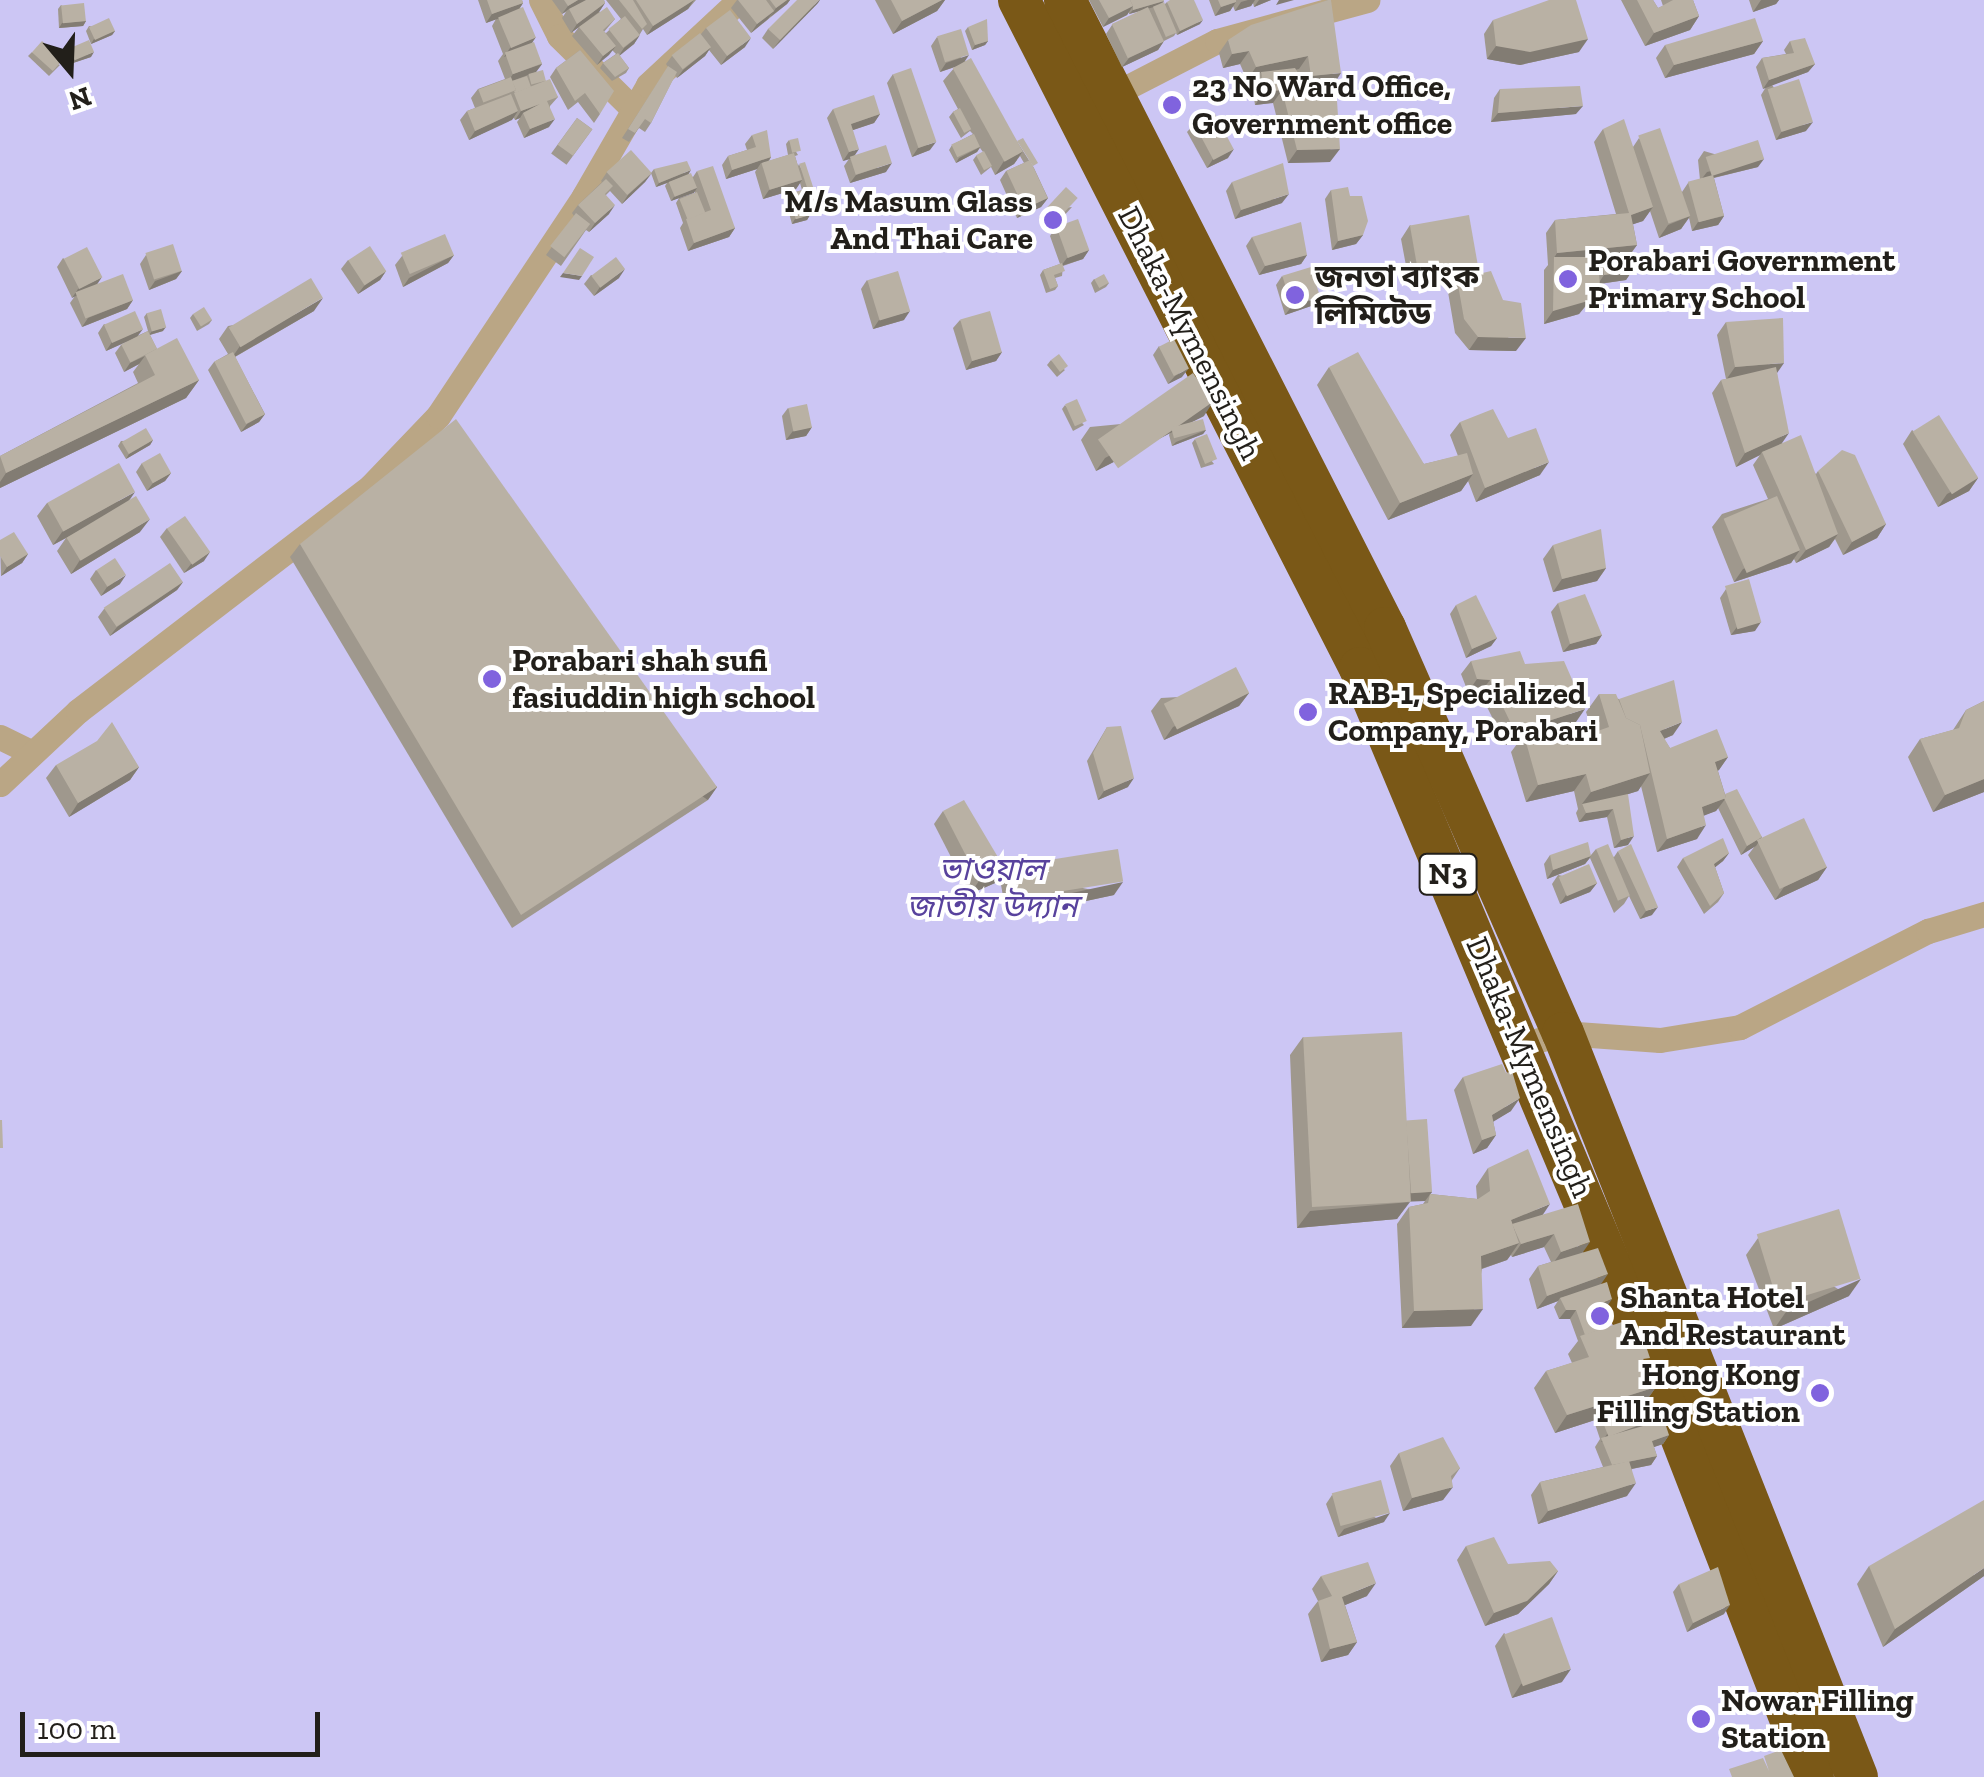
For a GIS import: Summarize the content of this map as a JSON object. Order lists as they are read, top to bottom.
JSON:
{
  "streets": {
    "highway": ["Dhaka-Mymensingh", "N3"]
  },
  "parks": ["ভাওয়াল জাতীয় উদ্যান"],
  "places": [
    "23 No Ward Office, Government office",
    "M/s Masum Glass And Thai Care",
    "Porabari Government Primary School",
    "জনতা ব্যাংক লিমিটেড",
    "Porabari shah sufi fasiuddin high school",
    "RAB-1, Specialized Company, Porabari",
    "Shanta Hotel And Restaurant",
    "Hong Kong Filling Station",
    "Nowar Filling Station"
  ],
  "scale_bar": "100 m",
  "north": "bottom"
}
